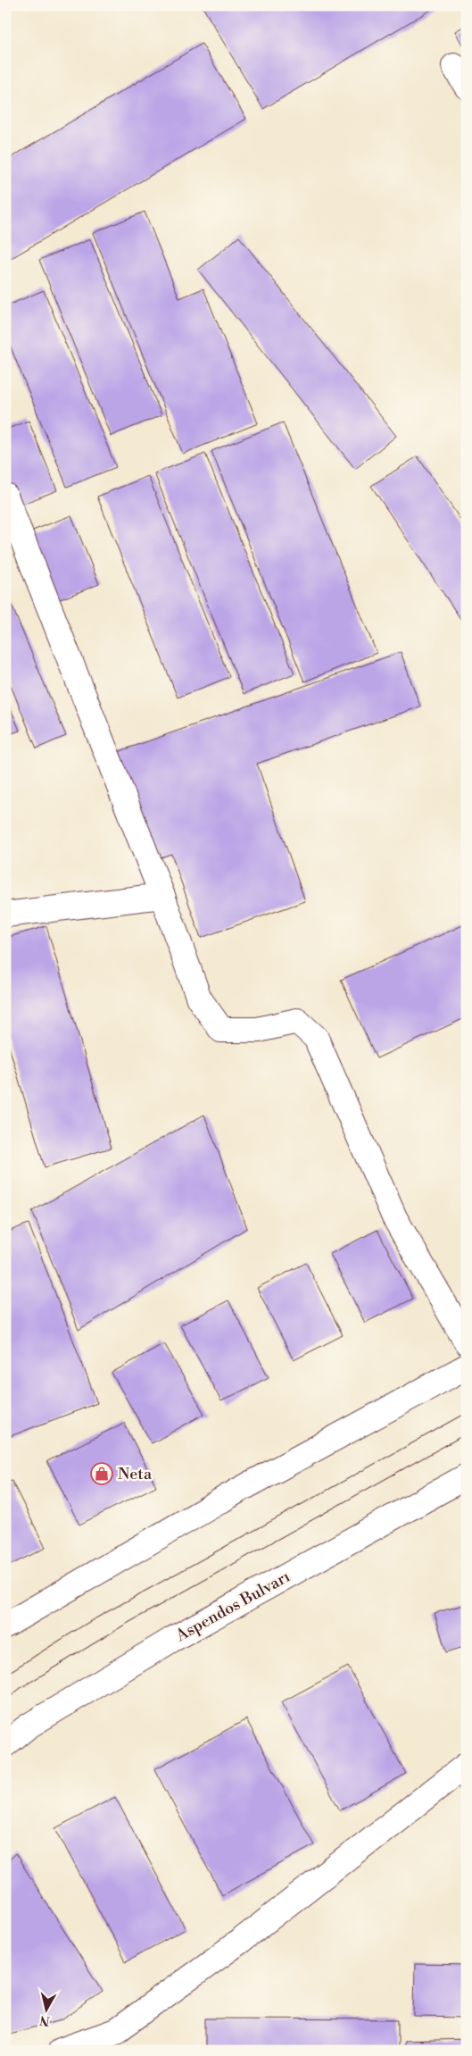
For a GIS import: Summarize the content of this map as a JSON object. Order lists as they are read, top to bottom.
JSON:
{
  "streets": {
    "street": ["Aspendos Bulvarı"]
  },
  "places": {
    "shop": ["Neta"]
  },
  "north": "bottom"
}
